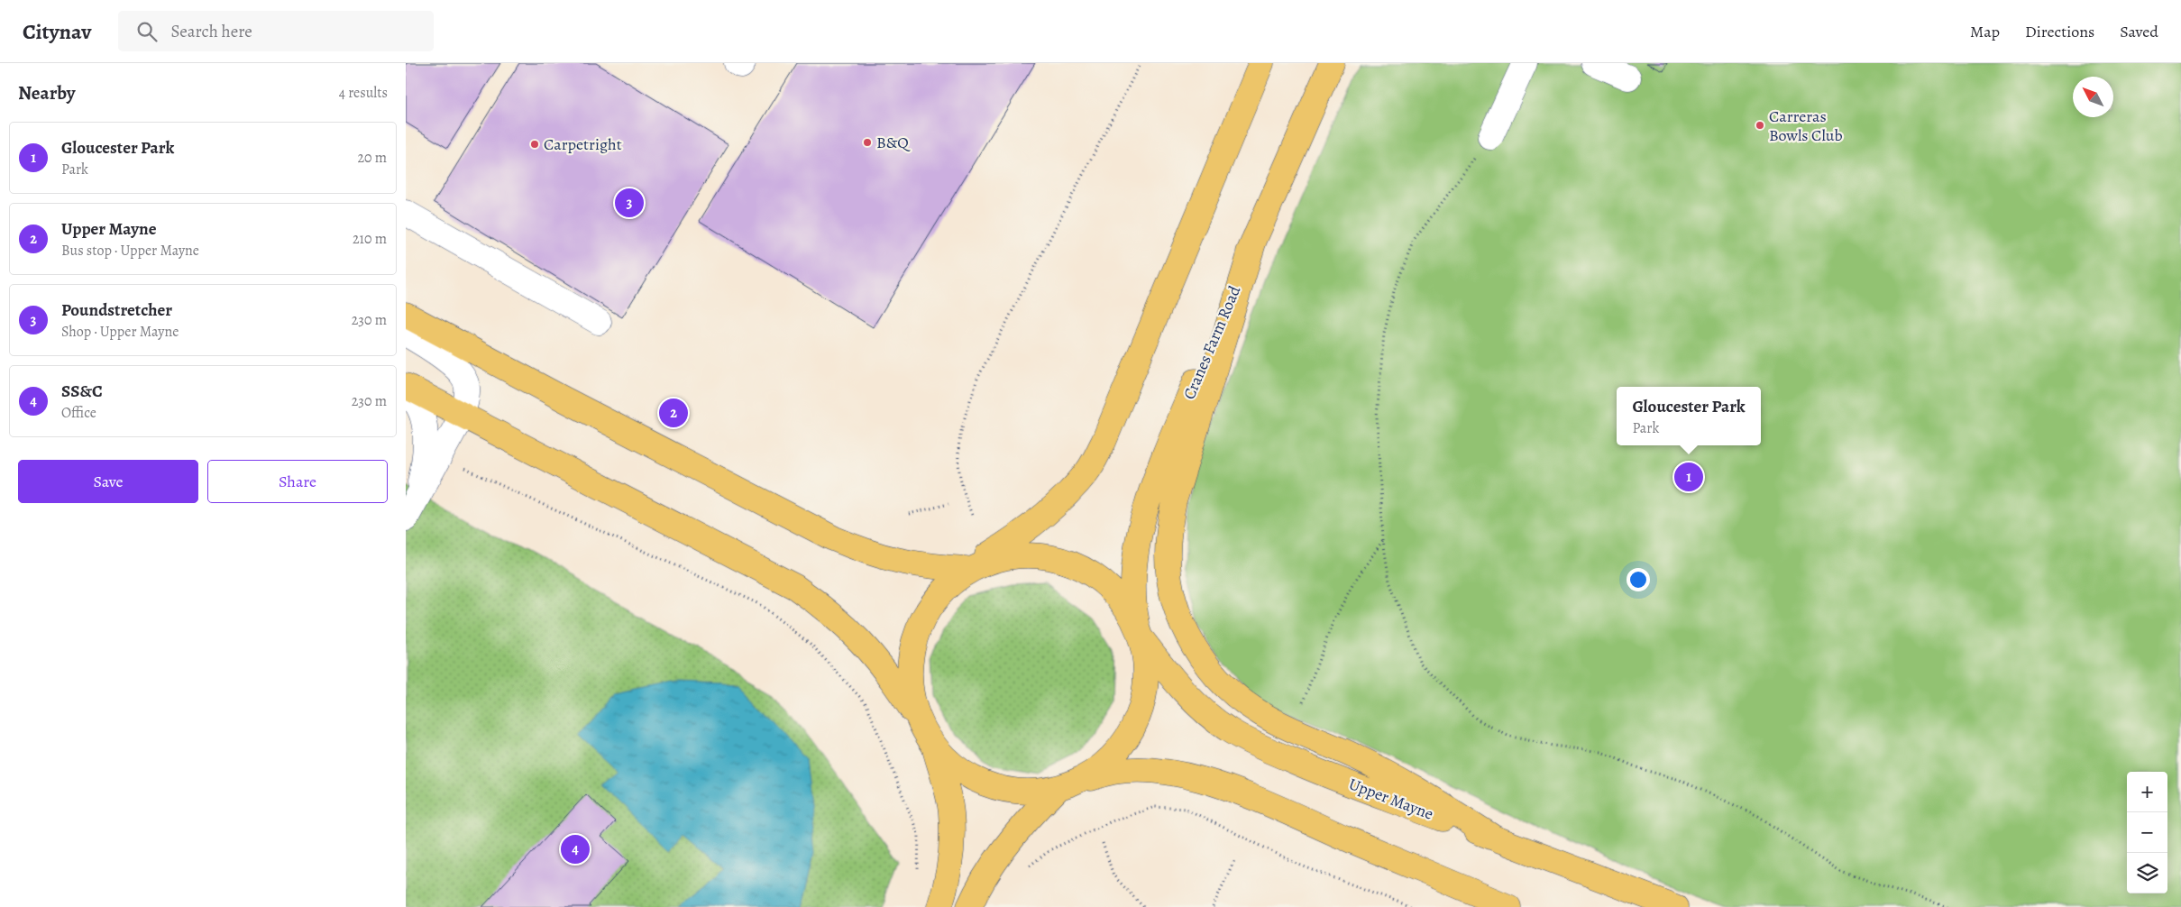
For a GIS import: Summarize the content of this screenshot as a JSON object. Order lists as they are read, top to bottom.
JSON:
{
  "streets": {
    "main road": ["Cranes Farm Road", "Upper Mayne"]
  },
  "crossings": [
    ["Cranes Farm Road", "Upper Mayne"]
  ],
  "places": ["Carreras Bowls Club", "B&Q", "Carpetright"],
  "north": "top left",
  "page": {
    "header": "Citynav",
    "search": "Search here",
    "nav": ["Map", "Directions", "Saved"],
    "heading": ["Nearby", "4 results"],
    "list": [
      {
        "mark": "1",
        "name": "Gloucester Park",
        "note": "Park",
        "value": "20 m"
      },
      {
        "mark": "2",
        "name": "Upper Mayne",
        "note": "Bus stop · Upper Mayne",
        "value": "210 m"
      },
      {
        "mark": "3",
        "name": "Poundstretcher",
        "note": "Shop · Upper Mayne",
        "value": "230 m"
      },
      {
        "mark": "4",
        "name": "SS&C",
        "note": "Office",
        "value": "230 m"
      }
    ],
    "pins": [
      "3",
      "2",
      "1",
      "4"
    ],
    "popup": ["Gloucester Park", "Park"],
    "buttons": ["Save", "Share"],
    "map_buttons": ["+", "−"]
  }
}
